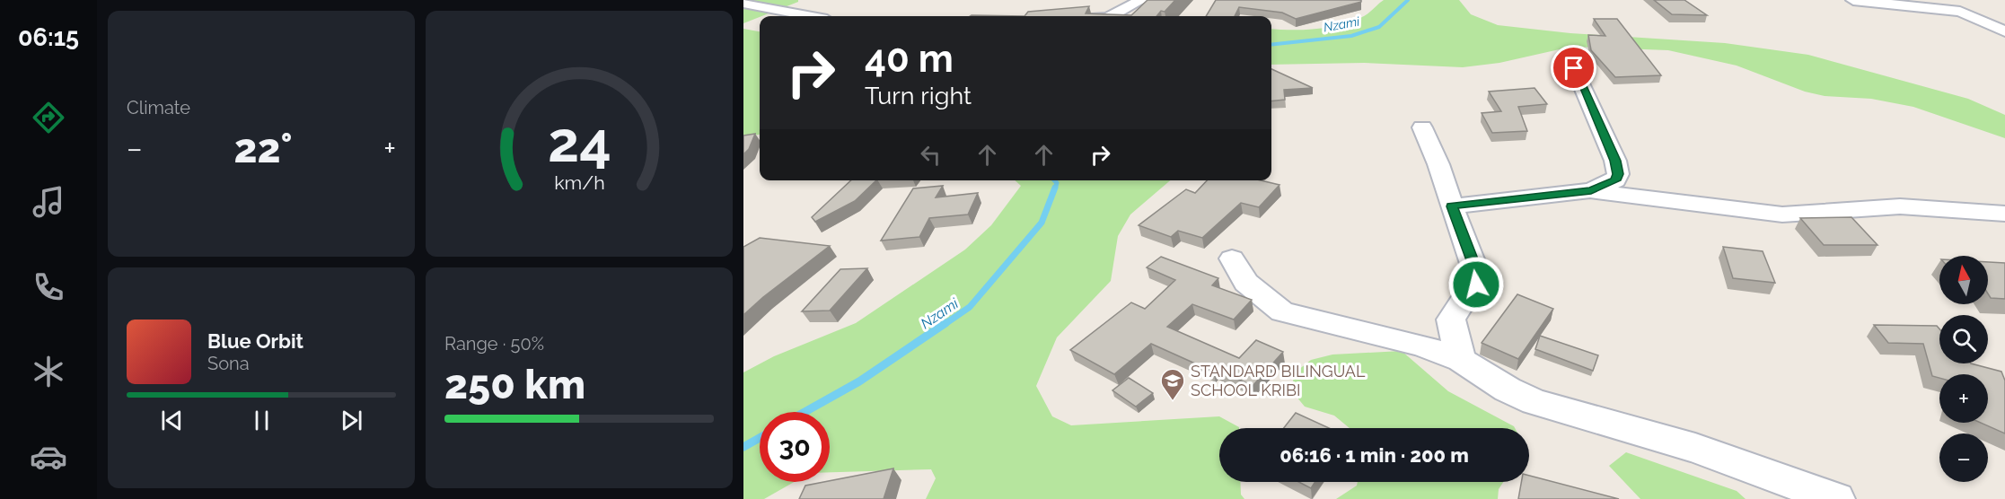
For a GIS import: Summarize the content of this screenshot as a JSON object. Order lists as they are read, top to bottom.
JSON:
{
  "water": ["Nzami"],
  "places": {
    "school or university": ["STANDARD BILINGUAL SCHOOL KRIBI"]
  },
  "north": "top",
  "page": {
    "tabs": "06:15",
    "tile": [
      "Climate",
      ["Range · 50%", "250 km"]
    ],
    "turn": ["40 m", "Turn right"],
    "heat": ["−", "22°", "+"],
    "map_buttons": ["+", "−"],
    "song": ["Blue Orbit", "Sona"],
    "limit": "30",
    "trip": "06:16 · 1 min · 200 m",
    "gauge": ["24", "km/h"]
  }
}
